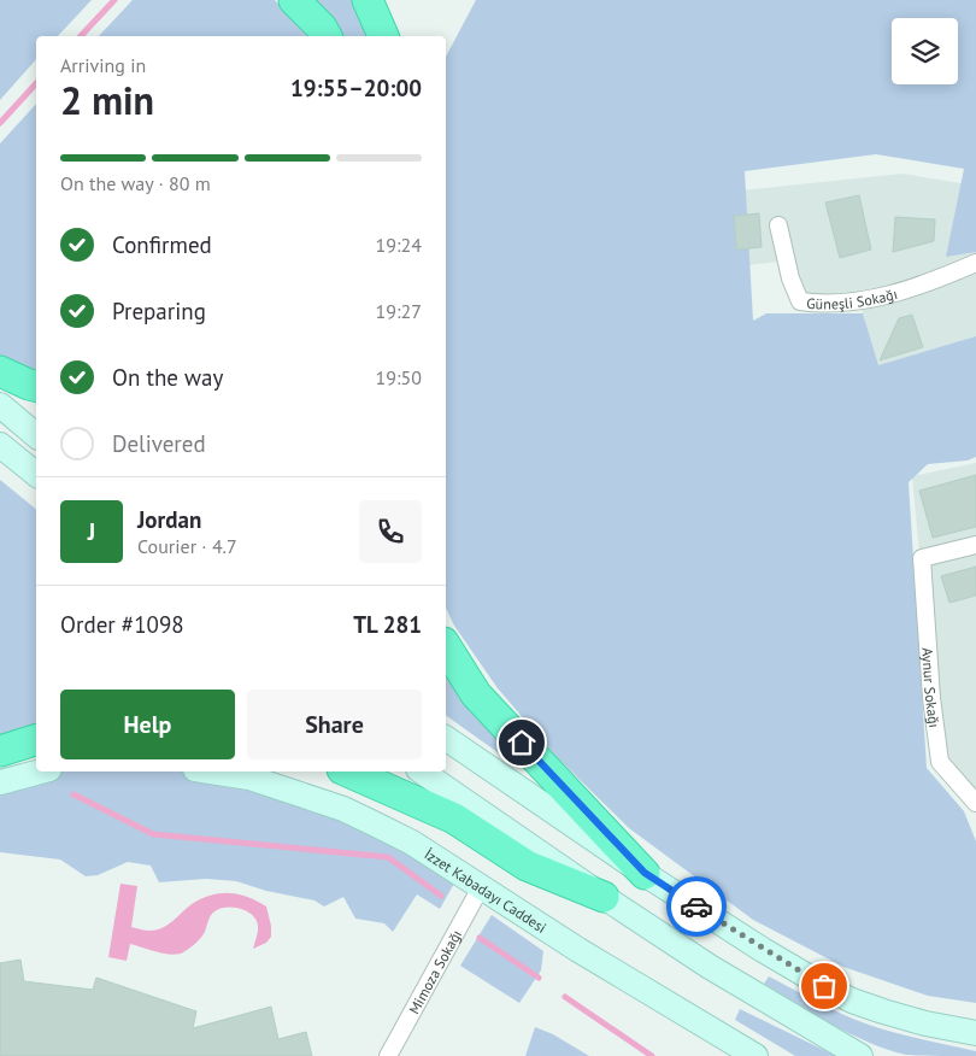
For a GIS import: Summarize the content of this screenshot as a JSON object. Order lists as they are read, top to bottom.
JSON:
{
  "streets": {
    "main road": ["İzzet Kabadayı Caddesi"],
    "street": ["Güneşli Sokağı", "Aynur Sokağı", "Mimoza Sokağı"]
  },
  "crossings": [
    ["İzzet Kabadayı Caddesi", "Mimoza Sokağı"]
  ],
  "page": {
    "heading": ["2 min", "Arriving in", "19:55–20:00"],
    "panel": [
      "Jordan",
      "Courier · 4.7",
      "Order #1098",
      "TL 281"
    ],
    "bar": "On the way · 80 m",
    "list": [
      ["Confirmed", "19:24"],
      ["Preparing", "19:27"],
      ["On the way", "19:50"],
      "Delivered"
    ],
    "round": "J",
    "buttons": ["Help", "Share"]
  }
}
